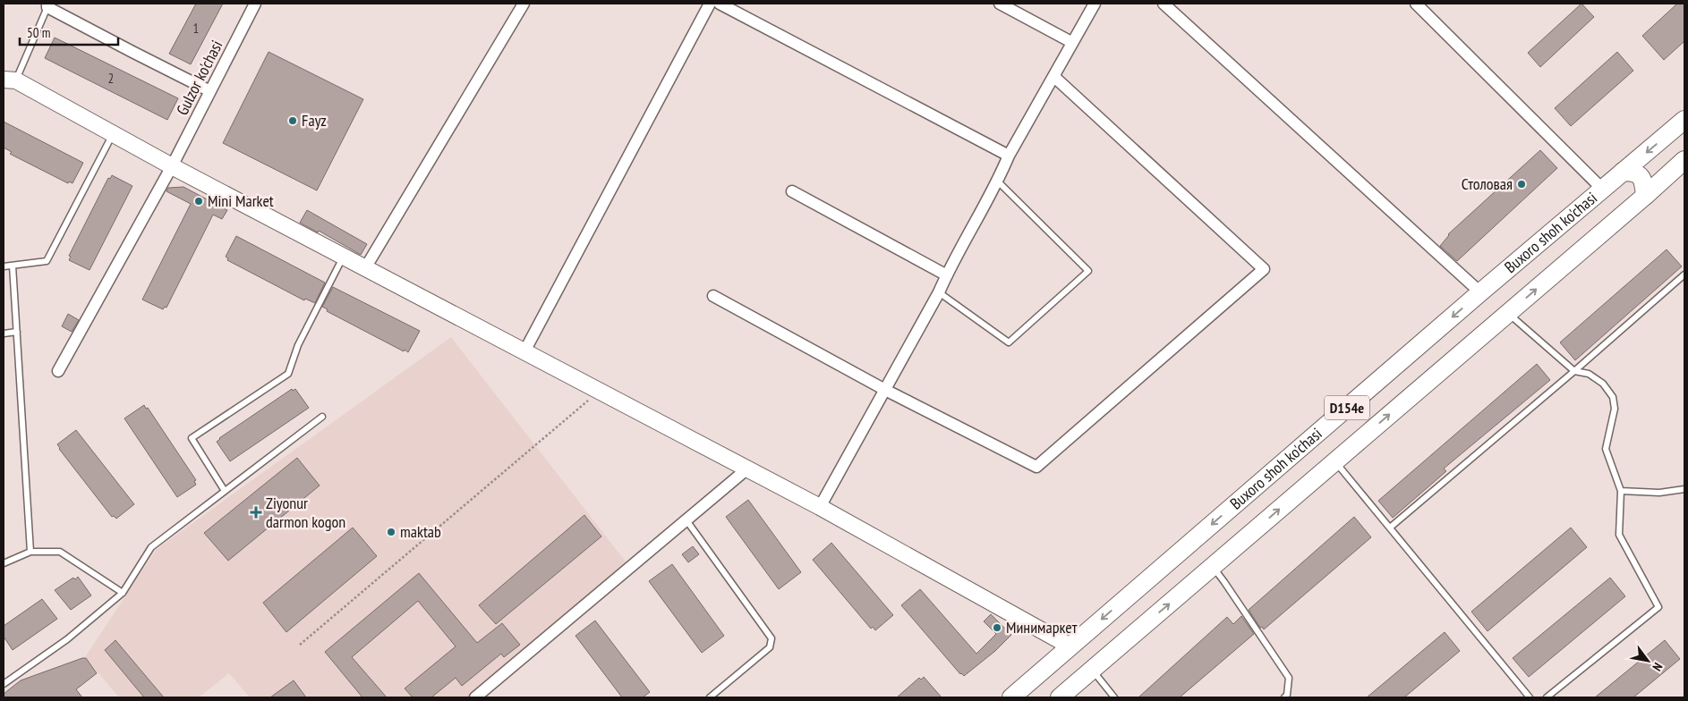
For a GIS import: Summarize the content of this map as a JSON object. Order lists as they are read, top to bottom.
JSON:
{
  "streets": {
    "main road": ["Buxoro shoh ko'chasi", "D154e"],
    "street": ["Gulzor ko'chasi"]
  },
  "places": {
    "other": [
      "Fayz",
      "Столовая",
      "Mini Market",
      "maktab",
      "Минимаркет"
    ],
    "health": ["Ziyonur darmon kogon"]
  },
  "house_numbers": ["1", "2"],
  "scale_bar": "50 m",
  "north": "bottom right"
}
